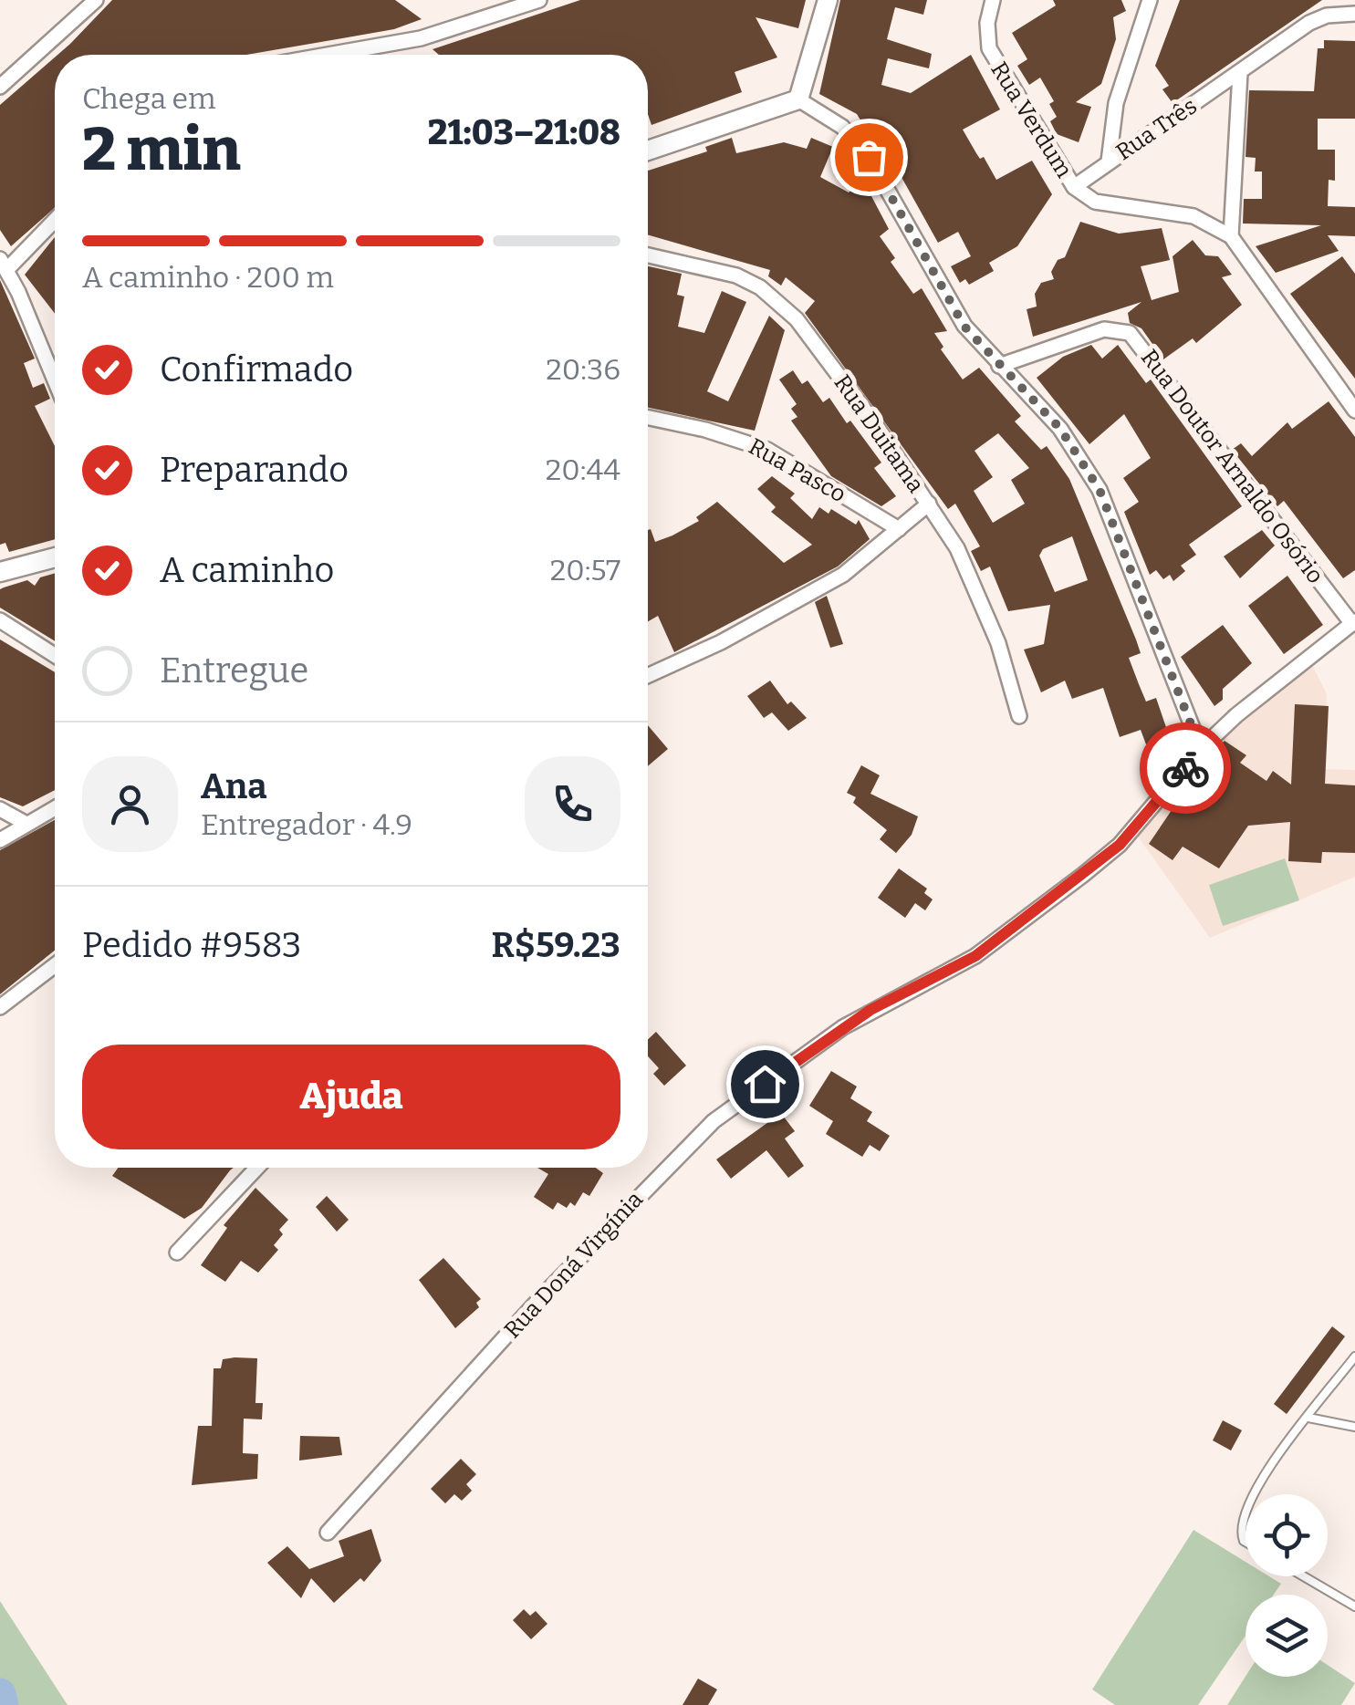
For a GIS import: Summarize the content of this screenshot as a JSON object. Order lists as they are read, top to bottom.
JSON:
{
  "streets": {
    "street": [
      "Rua Verdum",
      "Rua Três",
      "Rua Duitama",
      "Rua Doutor Arnaldo Osório",
      "Rua Pasco",
      "Rua Doná Virgínia"
    ]
  },
  "crossings": [
    ["Rua Verdum", "Rua Três"],
    ["Rua Doutor Arnaldo Osório", "Rua Doná Virgínia"]
  ],
  "page": {
    "heading": ["2 min", "Chega em", "21:03–21:08"],
    "panel": [
      "Ana",
      "Entregador · 4.9",
      "Pedido #9583",
      "R$59.23"
    ],
    "bar": "A caminho · 200 m",
    "list": [
      ["Confirmado", "20:36"],
      ["Preparando", "20:44"],
      ["A caminho", "20:57"],
      "Entregue"
    ],
    "buttons": "Ajuda"
  }
}
